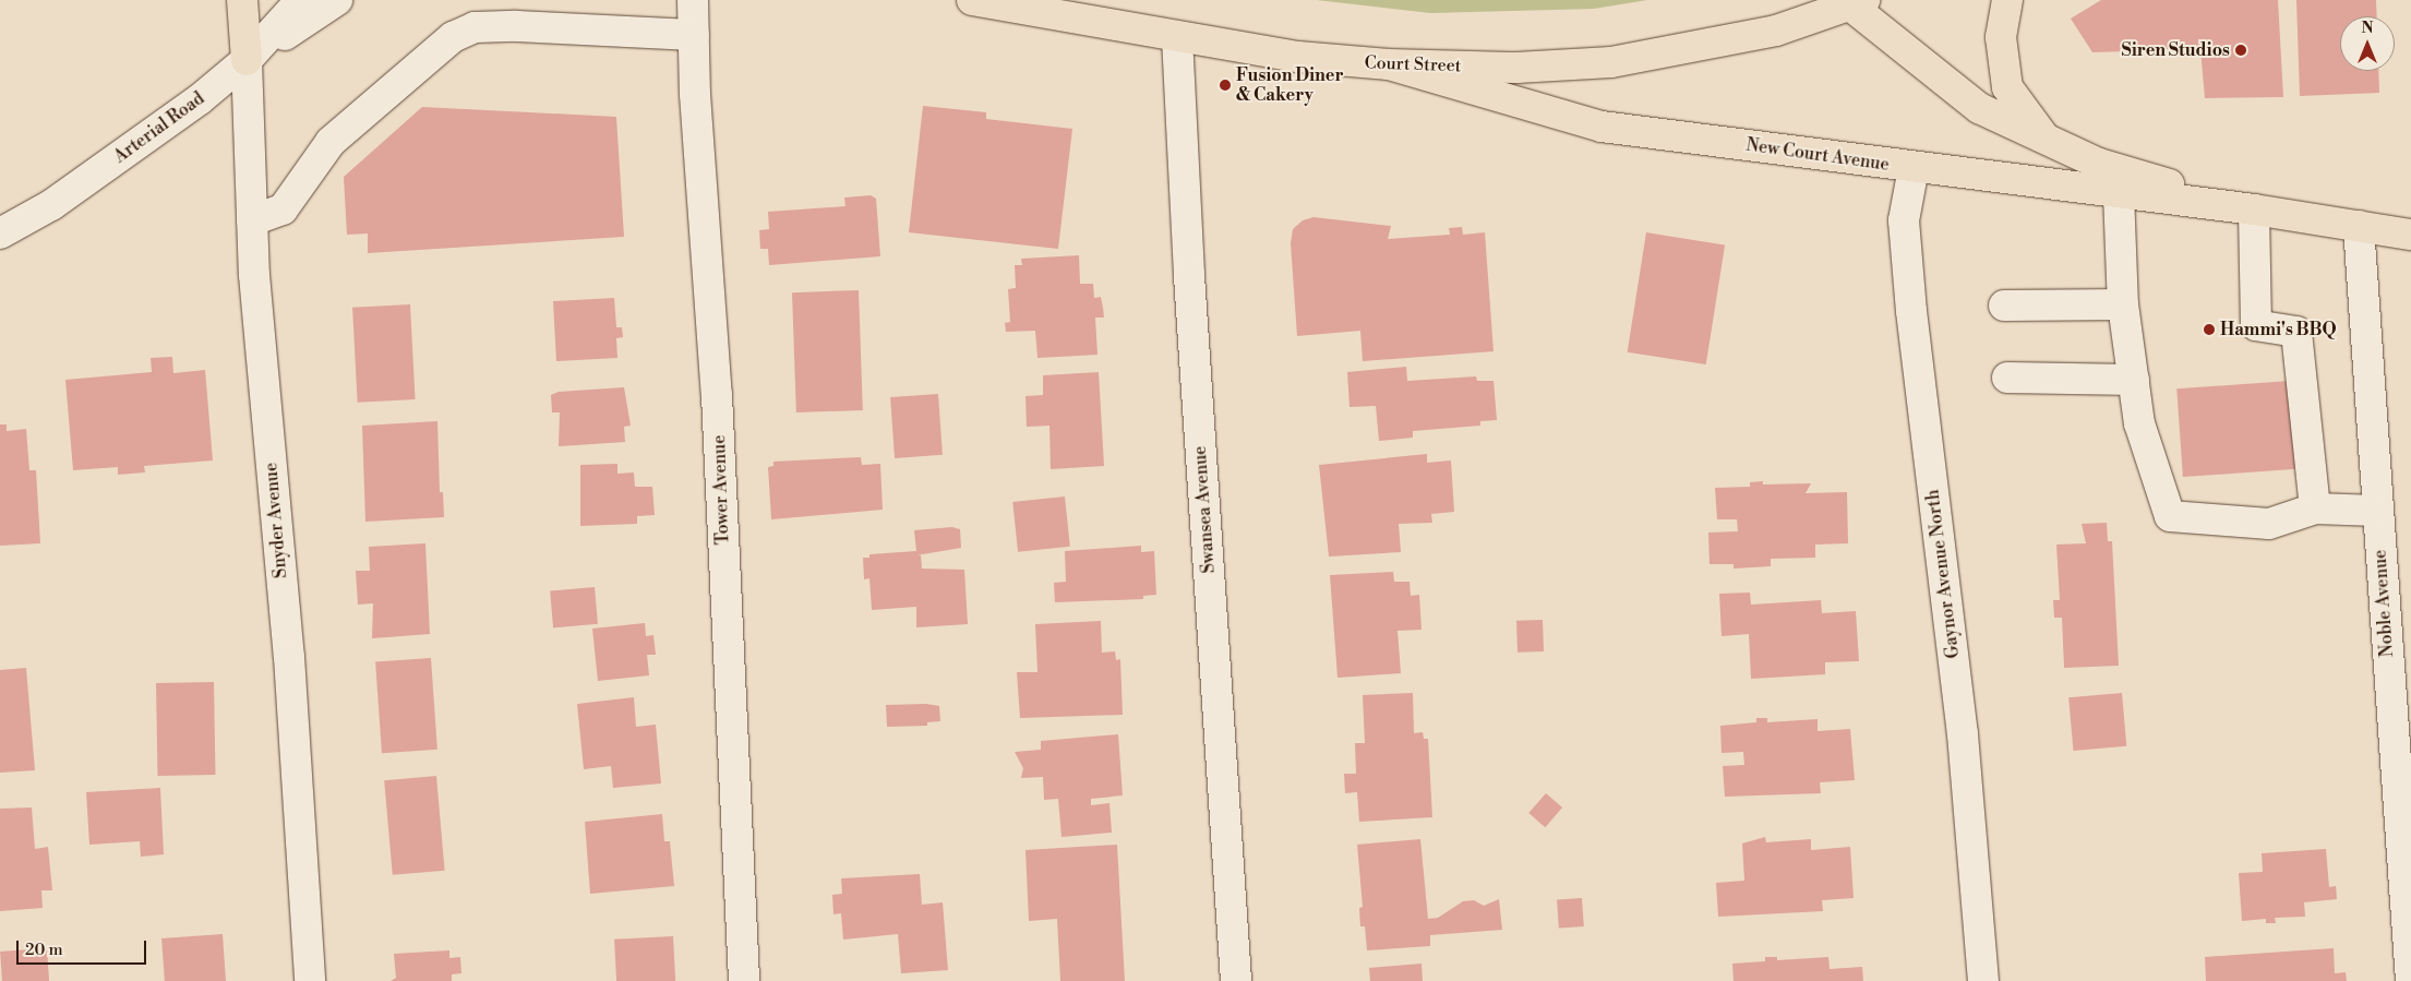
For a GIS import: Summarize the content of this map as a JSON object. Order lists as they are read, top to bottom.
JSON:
{
  "streets": {
    "main road": ["Court Street", "New Court Avenue"],
    "street": [
      "Arterial Road",
      "Tower Avenue",
      "Swansea Avenue",
      "Snyder Avenue",
      "Gaynor Avenue North",
      "Noble Avenue"
    ]
  },
  "crossings": [
    ["Court Street", "New Court Avenue"],
    ["Court Street", "Swansea Avenue"],
    ["Arterial Road", "Snyder Avenue"],
    ["New Court Avenue", "Gaynor Avenue North"],
    ["New Court Avenue", "Noble Avenue"]
  ],
  "places": ["Siren Studios", "Fusion Diner & Cakery", "Hammi's BBQ"],
  "scale_bar": "20 m",
  "north": "top"
}
